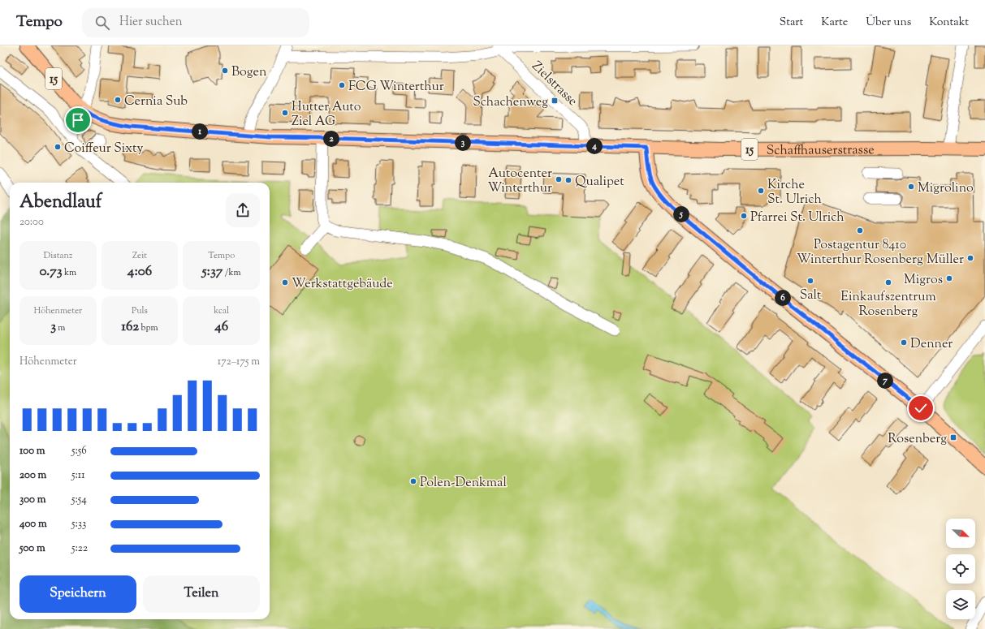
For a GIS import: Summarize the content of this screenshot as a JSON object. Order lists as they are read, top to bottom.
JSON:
{
  "streets": {
    "main road": ["15", "Schaffhauserstrasse"],
    "street": ["Zielstrasse"]
  },
  "crossings": [
    ["Zielstrasse", "Schaffhauserstrasse"]
  ],
  "places": {
    "other": [
      "Bogen",
      "FCG Winterthur",
      "Cernia Sub",
      "Hutter Auto Ziel AG",
      "Coiffeur Sixty",
      "Autocenter Winterthur",
      "Qualipet",
      "Migrolino",
      "Kirche St. Ulrich",
      "Pfarrei St. Ulrich",
      "Postagentur 8410 Winterthur Rosenberg",
      "Müller",
      "Migros",
      "Salt",
      "Werkstattgebäude",
      "Einkaufszentrum Rosenberg",
      "Denner",
      "Polen-Denkmal"
    ],
    "transit": ["Schachenweg", "Rosenberg"]
  },
  "north": "bottom right",
  "page": {
    "header": "Tempo",
    "search": "Hier suchen",
    "nav": [
      "Start",
      "Karte",
      "Über uns",
      "Kontakt"
    ],
    "pins": [
      "1",
      "2",
      "3",
      "4",
      "5",
      "6",
      "7"
    ],
    "heading": ["Abendlauf", "20:00"],
    "stats": [
      ["Distanz", "0.73 km"],
      ["Zeit", "4:06"],
      ["Tempo", "5:37 /km"],
      ["Höhenmeter", "3 m"],
      ["Puls", "162 bpm"],
      ["kcal", "46"]
    ],
    "chart": ["Höhenmeter", "172–175 m"],
    "list": [
      {
        "name": "100 m",
        "note": "5:56"
      },
      {
        "name": "200 m",
        "note": "5:11"
      },
      {
        "name": "300 m",
        "note": "5:54"
      },
      {
        "name": "400 m",
        "note": "5:33"
      },
      {
        "name": "500 m",
        "note": "5:22"
      }
    ],
    "buttons": ["Speichern", "Teilen"]
  }
}
